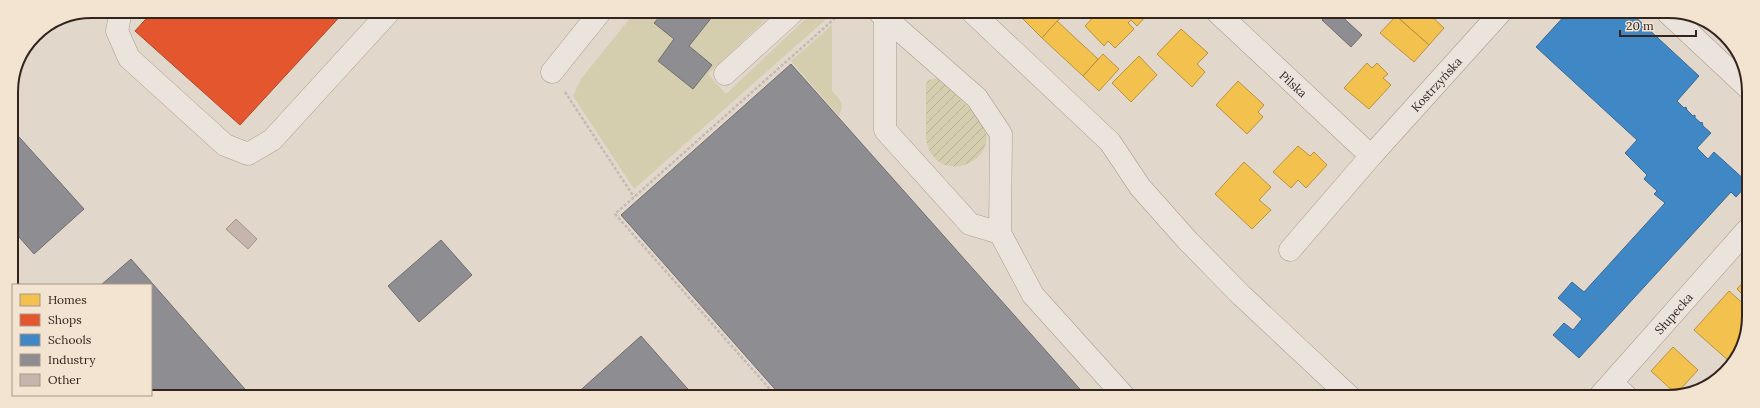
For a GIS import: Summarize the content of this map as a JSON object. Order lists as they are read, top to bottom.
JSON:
{
  "streets": {
    "street": ["Pilska", "Kostrzyńska", "Słupecka"]
  },
  "crossings": [
    ["Pilska", "Kostrzyńska"]
  ],
  "legend": [
    "Homes",
    "Shops",
    "Schools",
    "Industry",
    "Other"
  ],
  "scale_bar": "20 m"
}
